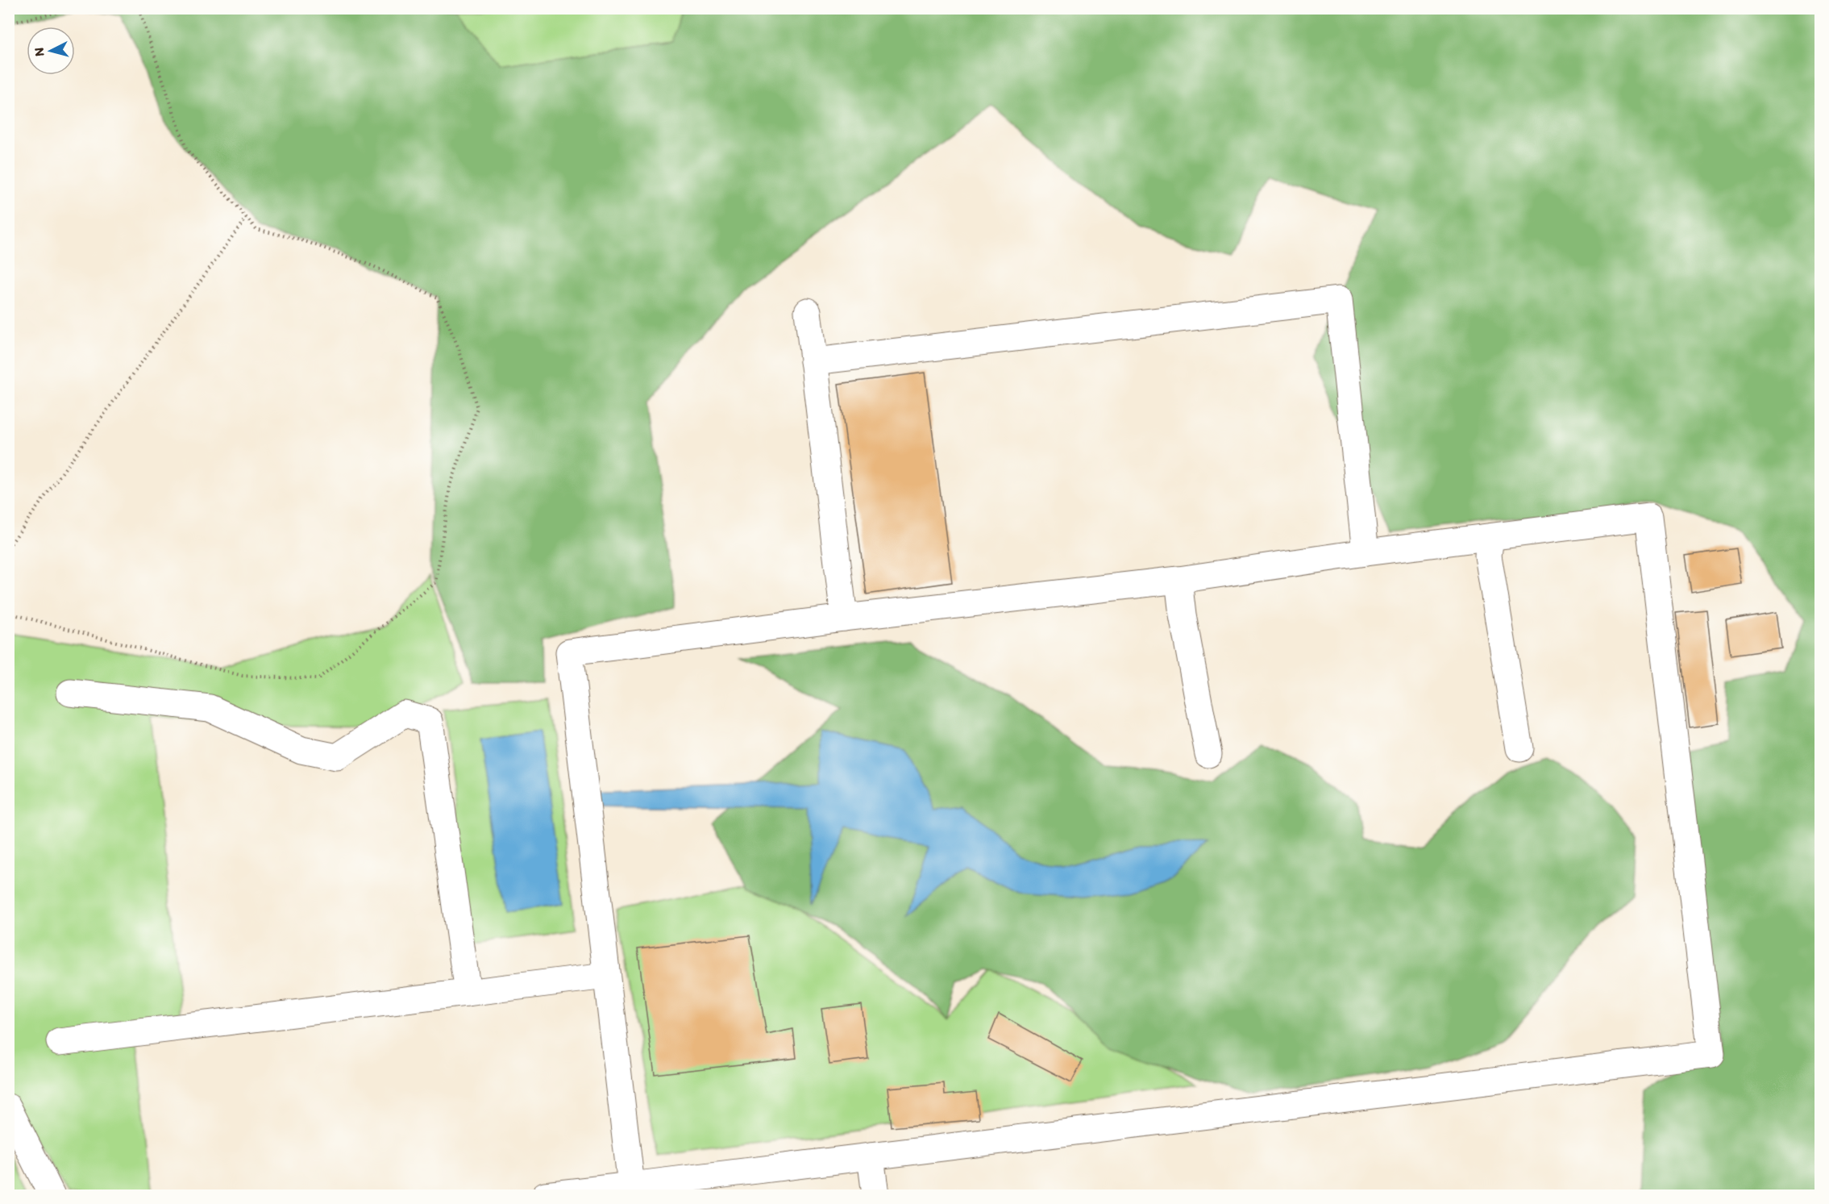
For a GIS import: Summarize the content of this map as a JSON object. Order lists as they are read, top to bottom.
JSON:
{
  "north": "left"
}
